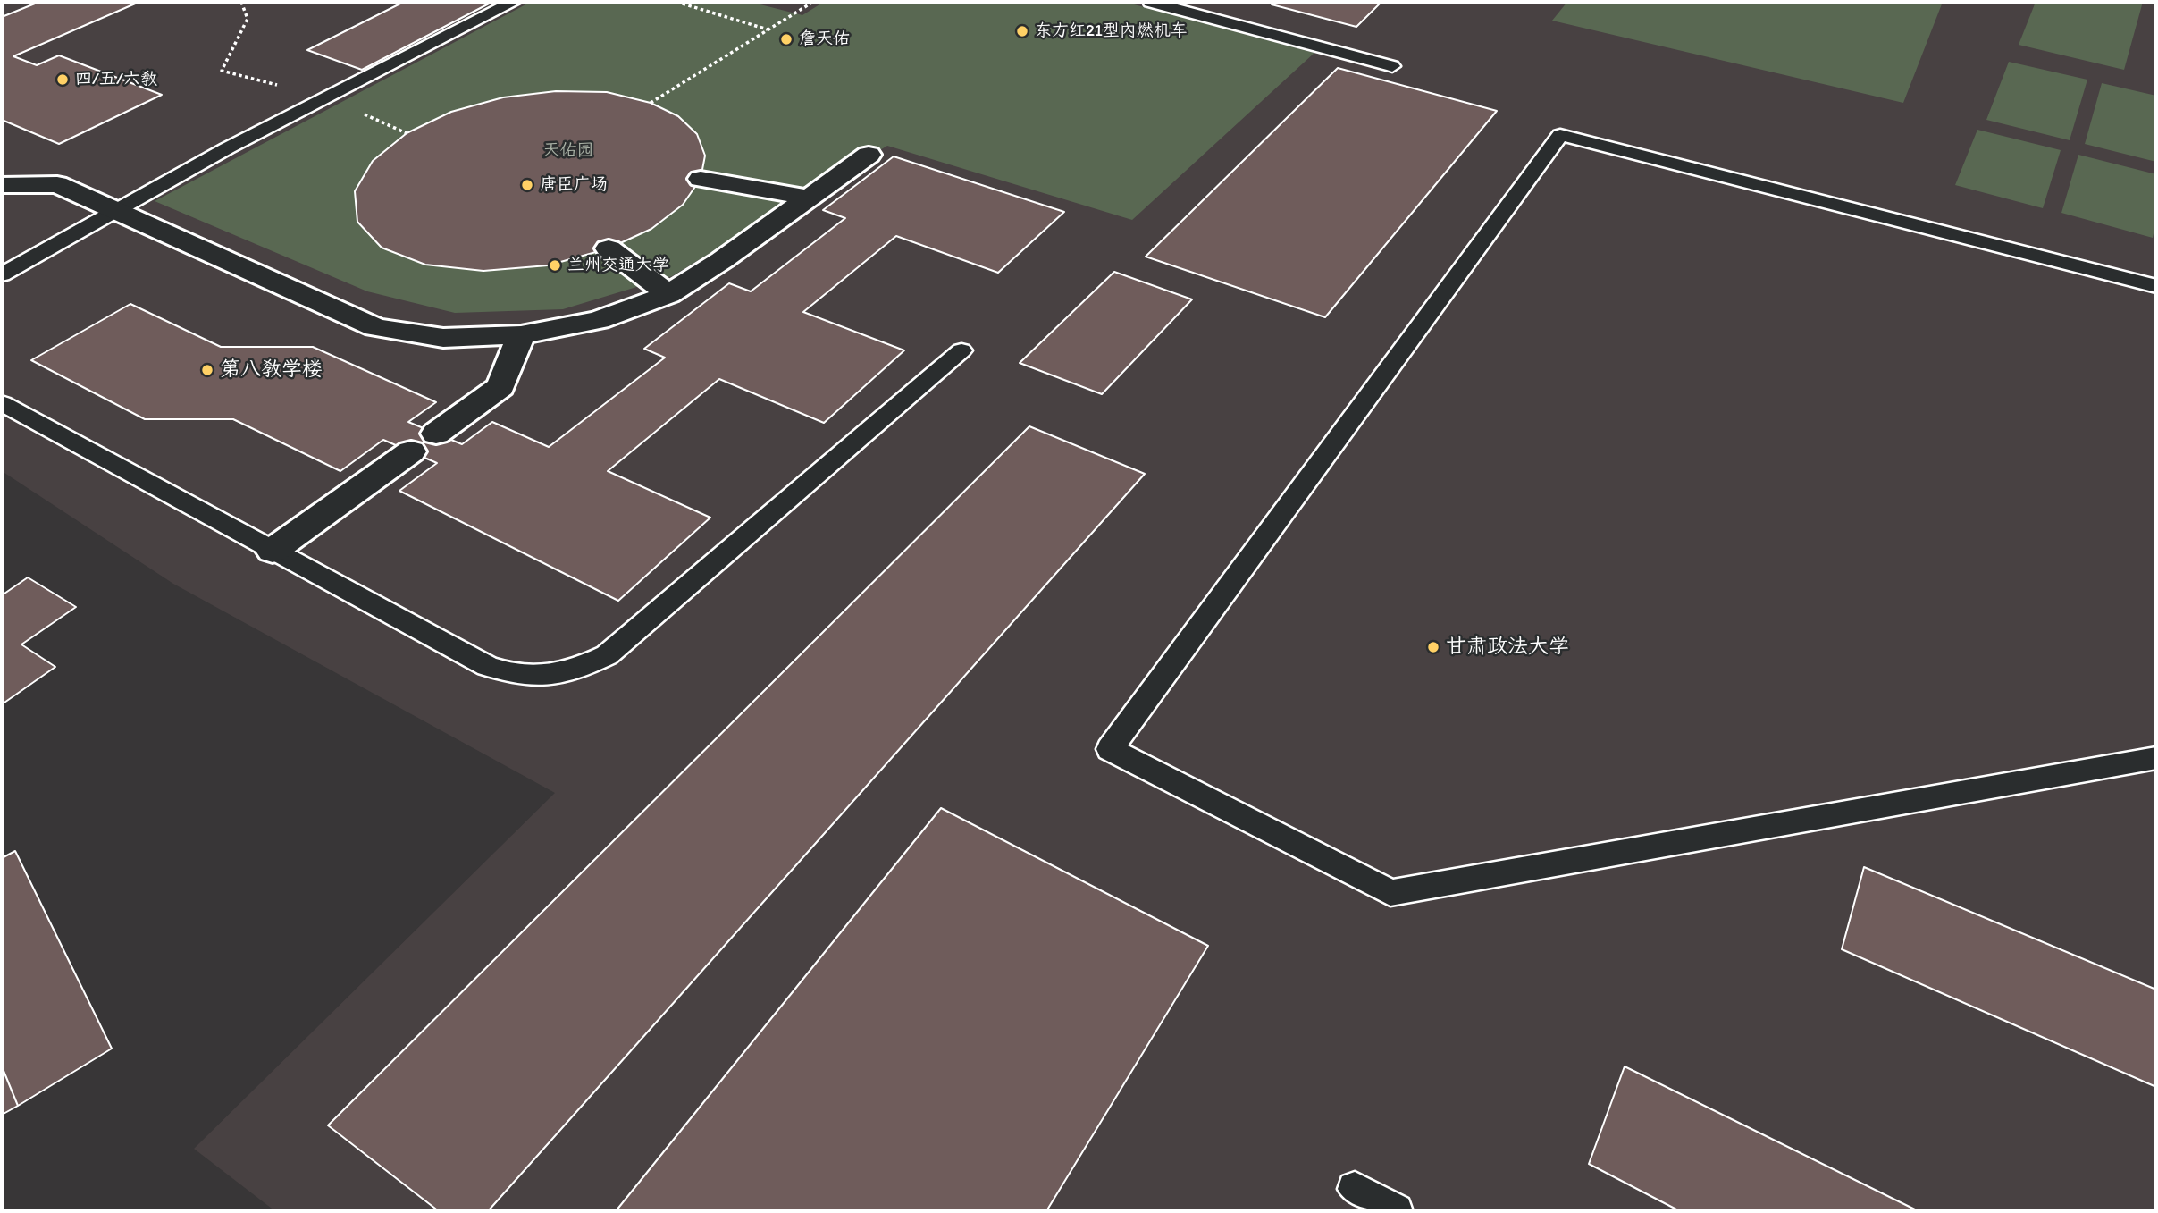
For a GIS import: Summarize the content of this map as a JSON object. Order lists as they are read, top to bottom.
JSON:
{
  "parks": ["天佑园"],
  "places": [
    "东方红21型内燃机车",
    "詹天佑",
    "四/五/六教",
    "唐臣广场",
    "兰州交通大学",
    "第八教学楼",
    "甘肃政法大学"
  ]
}
